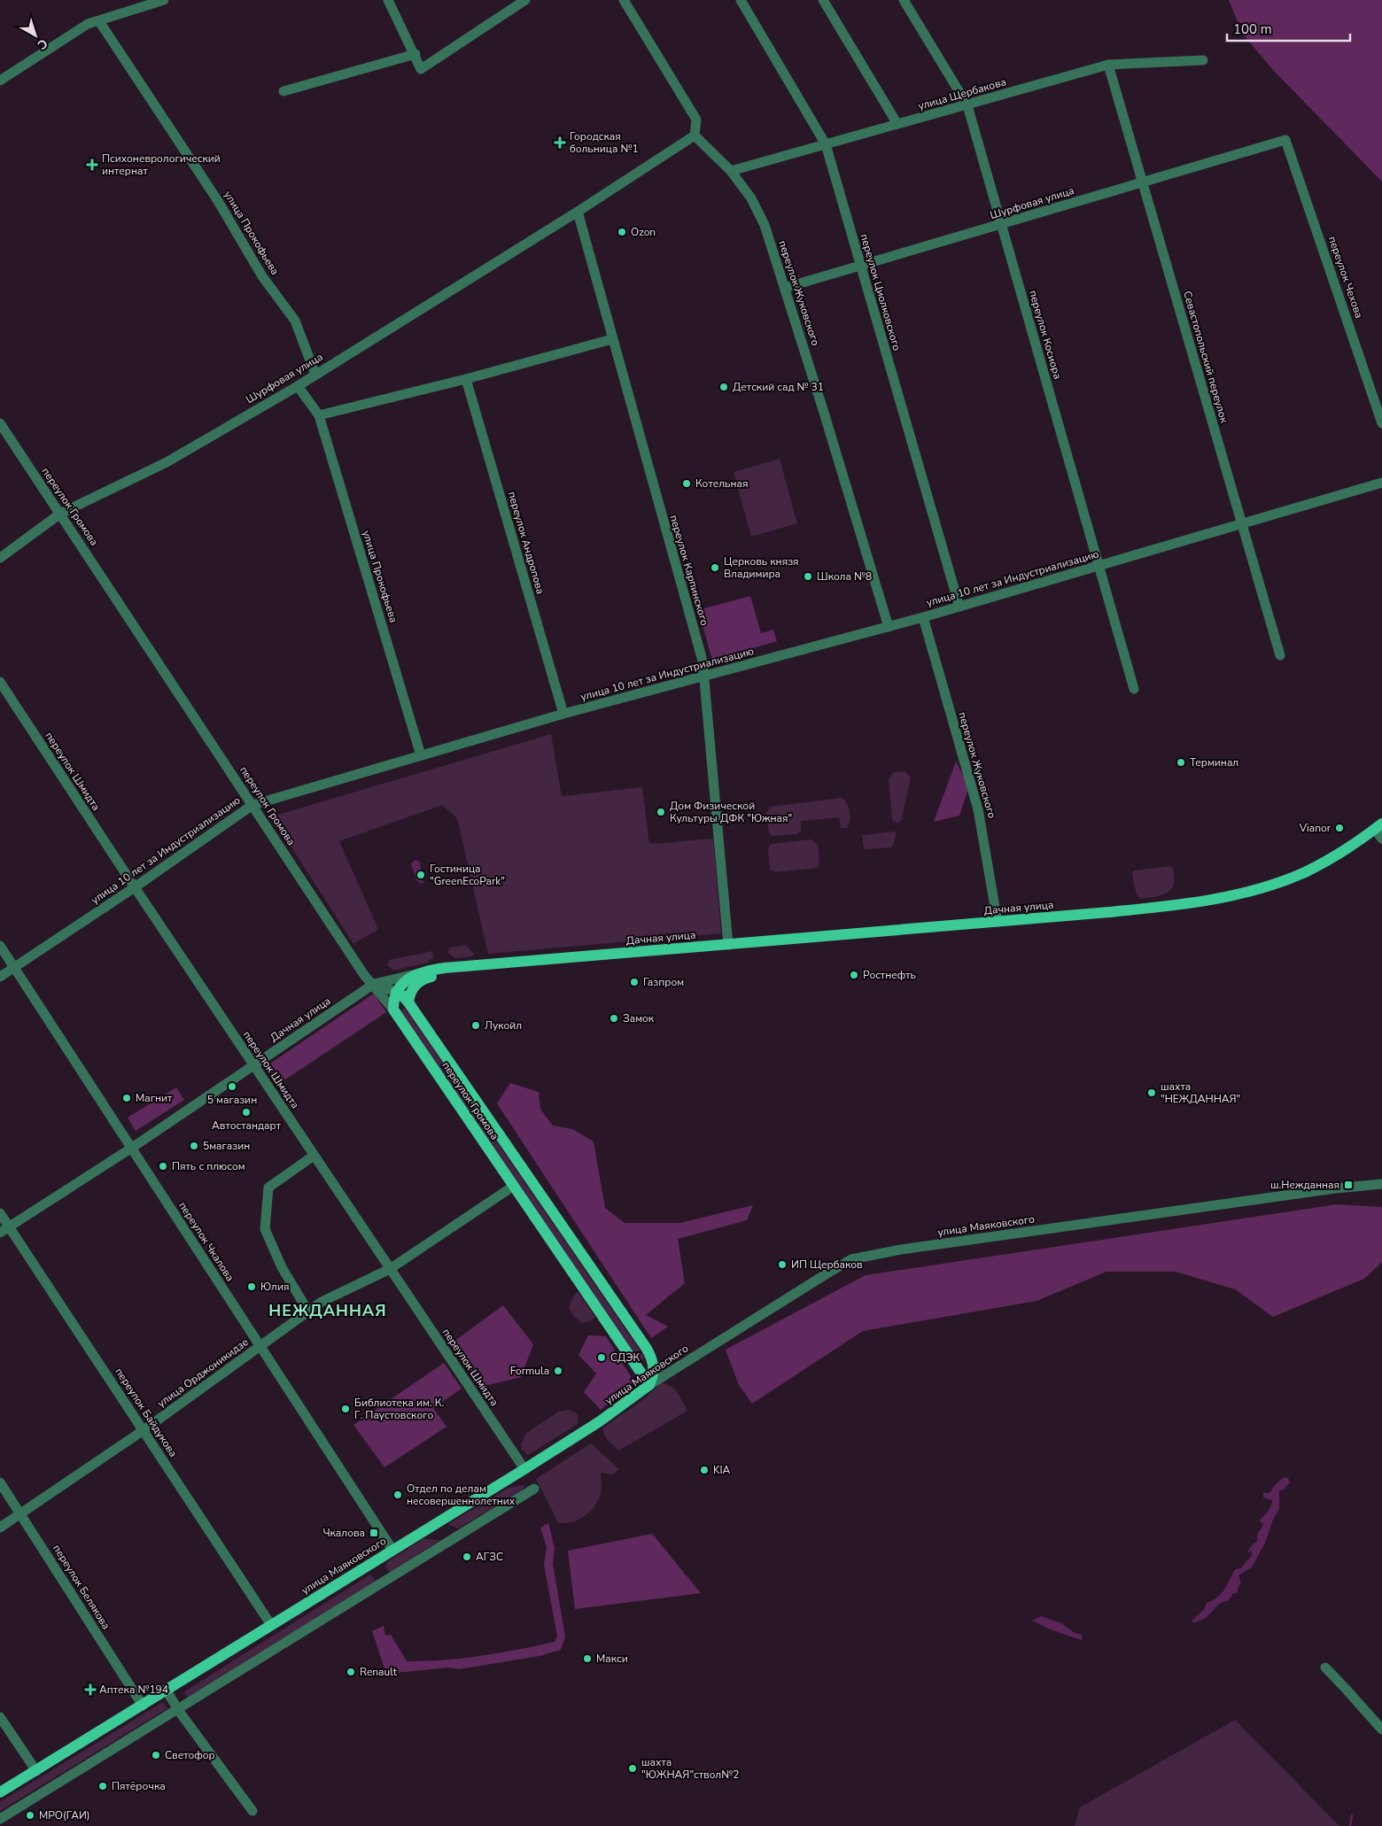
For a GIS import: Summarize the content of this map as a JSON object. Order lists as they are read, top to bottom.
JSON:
{
  "streets": {
    "main road": ["переулок Громова", "Дачная улица", "улица Маяковского"],
    "street": [
      "улица Щербакова",
      "Шурфовая улица",
      "улица Прокофьева",
      "переулок Чехова",
      "переулок Циолковского",
      "переулок Жуковского",
      "переулок Косиора",
      "Севастопольский переулок",
      "переулок Андропова",
      "переулок Карпинского",
      "улица 10 лет за Индустриализацию",
      "переулок Шмидта",
      "переулок Чкалова",
      "улица Орджоникидзе",
      "переулок Байдукова",
      "переулок Белякова"
    ]
  },
  "crossings": [
    ["улица Щербакова", "переулок Циолковского"],
    ["улица Щербакова", "переулок Жуковского"],
    ["улица Щербакова", "переулок Косиора"],
    ["улица Щербакова", "Севастопольский переулок"],
    ["Шурфовая улица", "улица Прокофьева"],
    ["Шурфовая улица", "переулок Чехова"],
    ["Шурфовая улица", "переулок Циолковского"],
    ["Шурфовая улица", "переулок Жуковского"],
    ["Шурфовая улица", "переулок Косиора"],
    ["Шурфовая улица", "Севастопольский переулок"],
    ["Шурфовая улица", "переулок Громова"],
    ["Шурфовая улица", "переулок Карпинского"],
    ["улица Прокофьева", "улица 10 лет за Индустриализацию"],
    ["переулок Циолковского", "улица 10 лет за Индустриализацию"],
    ["переулок Жуковского", "улица 10 лет за Индустриализацию"],
    ["переулок Жуковского", "Дачная улица"],
    ["переулок Косиора", "улица 10 лет за Индустриализацию"],
    ["Севастопольский переулок", "улица 10 лет за Индустриализацию"],
    ["переулок Громова", "улица 10 лет за Индустриализацию"],
    ["переулок Громова", "Дачная улица"],
    ["переулок Громова", "улица Маяковского"],
    ["переулок Громова", "улица Орджоникидзе"],
    ["переулок Андропова", "улица 10 лет за Индустриализацию"],
    ["переулок Карпинского", "улица 10 лет за Индустриализацию"],
    ["переулок Карпинского", "Дачная улица"],
    ["улица 10 лет за Индустриализацию", "переулок Шмидта"],
    ["улица 10 лет за Индустриализацию", "переулок Чкалова"],
    ["переулок Шмидта", "Дачная улица"],
    ["переулок Шмидта", "улица Маяковского"],
    ["переулок Шмидта", "улица Орджоникидзе"],
    ["Дачная улица", "переулок Чкалова"],
    ["Дачная улица", "переулок Байдукова"],
    ["улица Маяковского", "переулок Чкалова"],
    ["улица Маяковского", "переулок Байдукова"],
    ["улица Маяковского", "переулок Белякова"],
    ["переулок Чкалова", "улица Орджоникидзе"],
    ["улица Орджоникидзе", "переулок Байдукова"],
    ["улица Орджоникидзе", "переулок Белякова"]
  ],
  "districts": ["НЕЖДАННАЯ"],
  "places": {
    "health": ["Городская больница №1", "Психоневрологический интернат", "Аптека №194"],
    "other": [
      "Ozon",
      "Детский сад № 31",
      "Котельная",
      "Церковь князя Владимира",
      "Школа №8",
      "Терминал",
      "Дом Физической Культуры ДФК \"Южная\"",
      "Vianor",
      "Гостиница \"GreenEcoPark\"",
      "Ростнефть",
      "Газпром",
      "Замок",
      "Лукойл",
      "5 магазин",
      "шахта \"НЕЖДАННАЯ\"",
      "Магнит",
      "Автостандарт",
      "5магазин",
      "Пять с плюсом",
      "ИП Щербаков",
      "Юлия",
      "СДЭК",
      "Formula",
      "Библиотека им. К. Г. Паустовского",
      "KIA",
      "Отдел по делам несовершеннолетних",
      "АГЗС",
      "Макси",
      "Renault",
      "Светофор",
      "шахта \"ЮЖНАЯ\"ствол№2",
      "Пятёрочка",
      "МРО(ГАИ)"
    ],
    "transit": ["ш.Нежданная", "Чкалова"]
  },
  "scale_bar": "100 m",
  "north": "bottom right"
}
